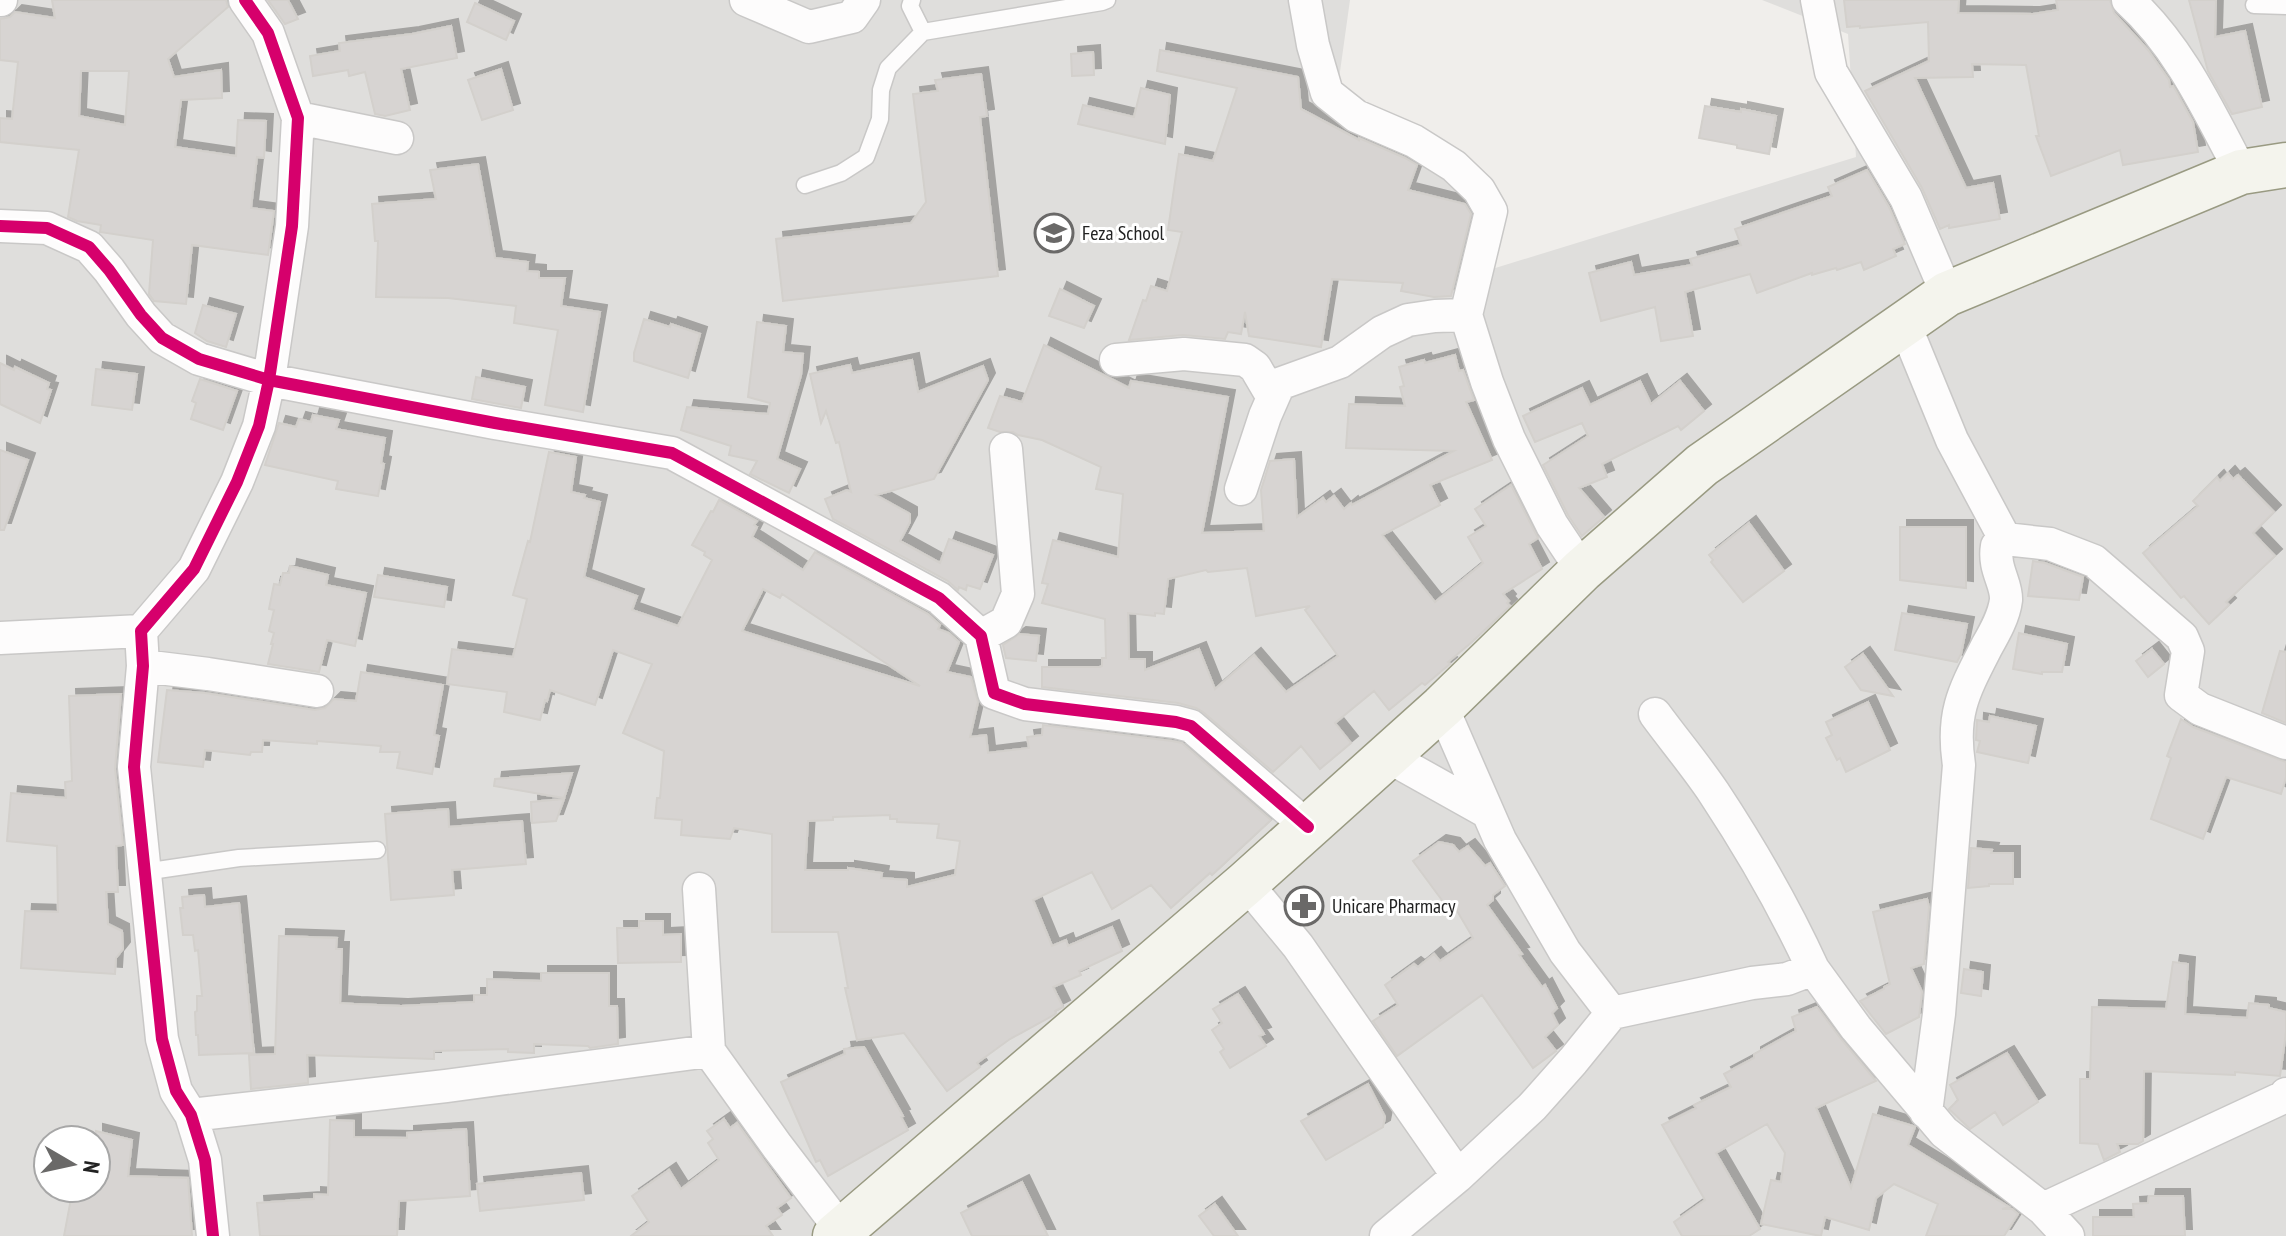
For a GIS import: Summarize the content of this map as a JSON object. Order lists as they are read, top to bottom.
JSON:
{
  "places": {
    "school or university": ["Feza School"],
    "pharmacy": ["Unicare Pharmacy"]
  },
  "north": "right"
}
